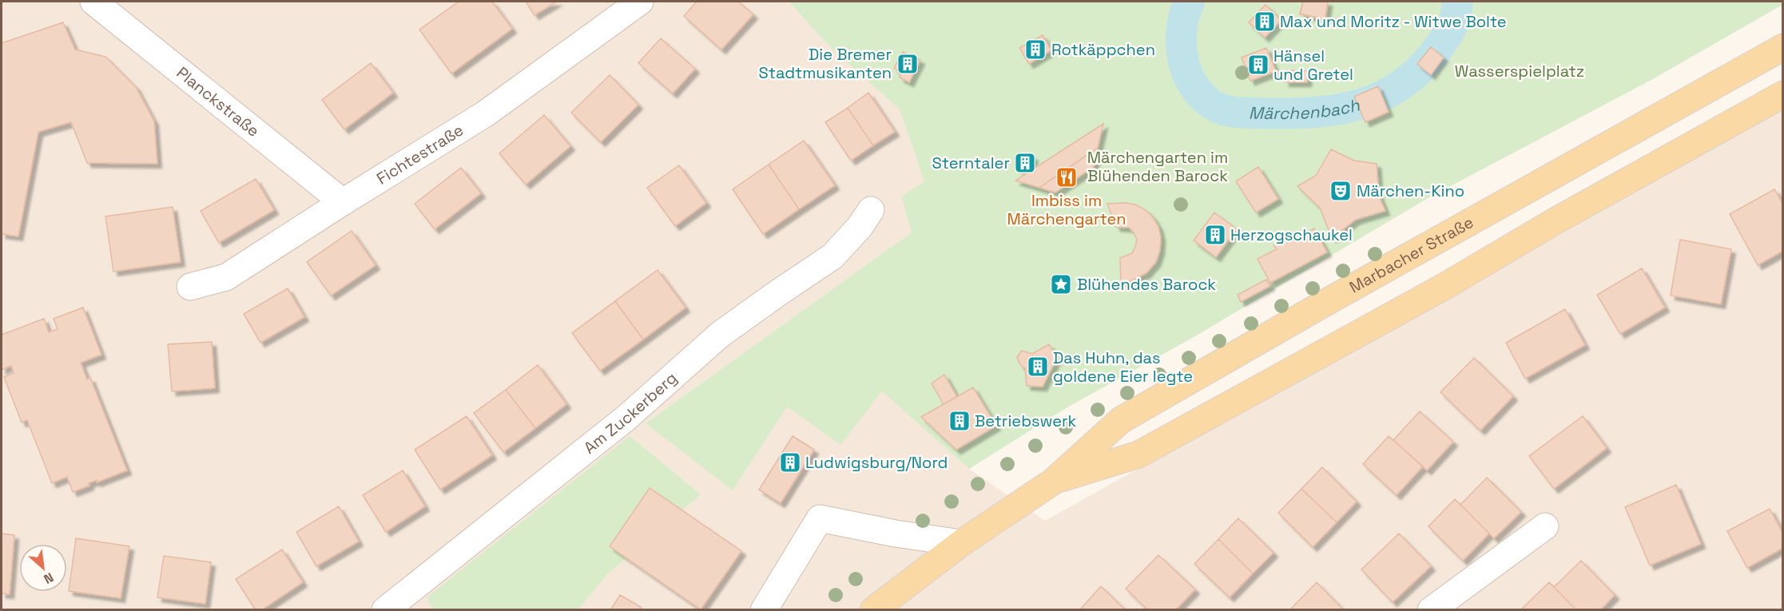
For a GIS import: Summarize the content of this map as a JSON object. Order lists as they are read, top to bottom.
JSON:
{
  "streets": {
    "main road": ["Marbacher Straße"],
    "street": ["Planckstraße", "Fichtestraße", "Am Zuckerberg"]
  },
  "crossings": [
    ["Planckstraße", "Fichtestraße"]
  ],
  "water": ["Märchenbach"],
  "parks": ["Wasserspielplatz", "Märchengarten im Blühenden Barock"],
  "places": {
    "building": [
      "Max und Moritz - Witwe Bolte",
      "Rotkäppchen",
      "Die Bremer Stadtmusikanten",
      "Hänsel und Gretel",
      "Sterntaler",
      "Herzogschaukel",
      "Das Huhn, das goldene Eier legte",
      "Betriebswerk",
      "Ludwigsburg/Nord"
    ],
    "restaurant": ["Imbiss im Märchengarten"],
    "theatre": ["Märchen-Kino"],
    "place": ["Blühendes Barock"]
  },
  "north": "bottom right"
}
